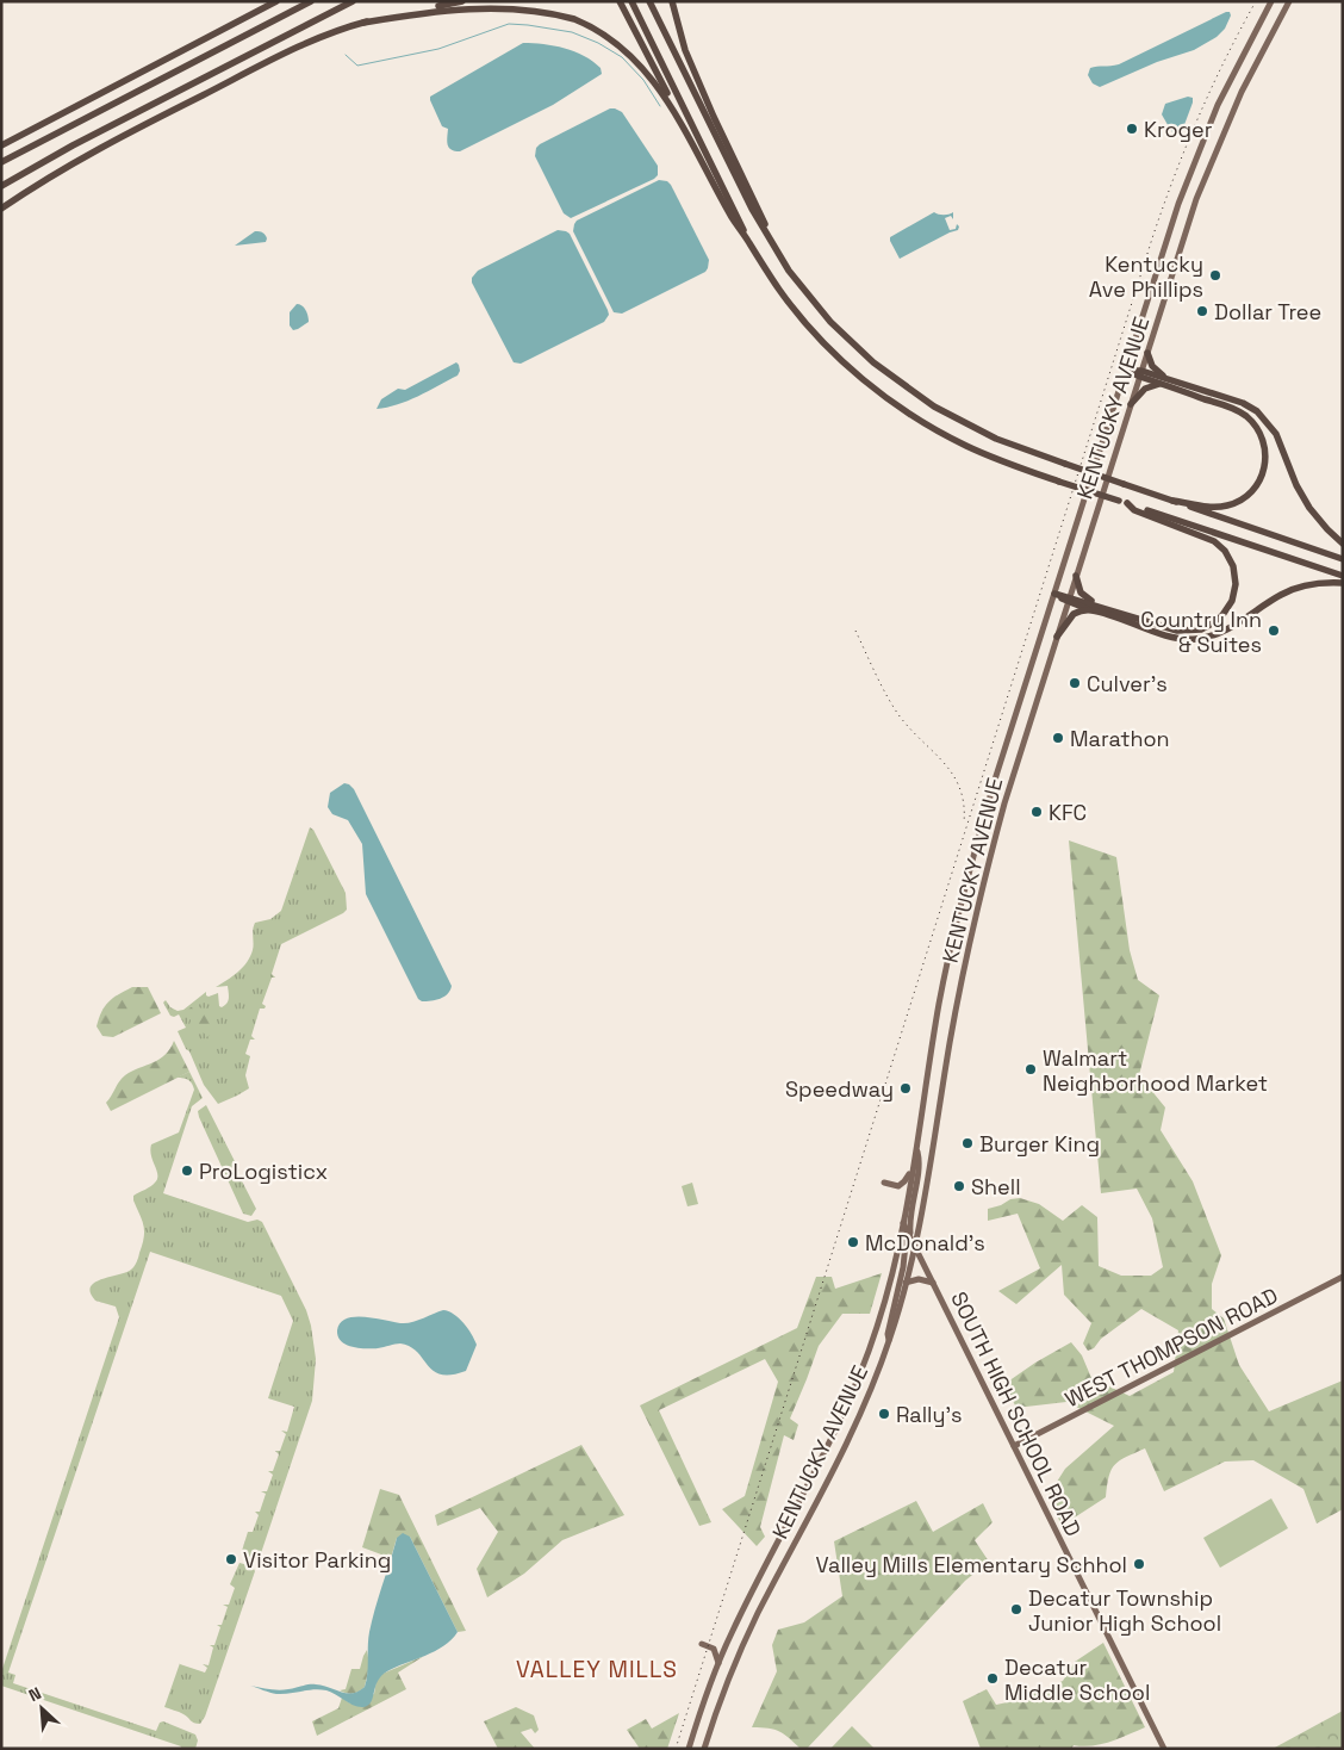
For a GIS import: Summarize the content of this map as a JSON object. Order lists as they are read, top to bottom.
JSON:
{
  "streets": {
    "main road": ["KENTUCKY AVENUE", "WEST THOMPSON ROAD", "SOUTH HIGH SCHOOL ROAD"]
  },
  "crossings": [
    ["KENTUCKY AVENUE", "SOUTH HIGH SCHOOL ROAD"],
    ["WEST THOMPSON ROAD", "SOUTH HIGH SCHOOL ROAD"]
  ],
  "districts": ["VALLEY MILLS"],
  "places": [
    "Kroger",
    "Kentucky Ave Phillips",
    "Dollar Tree",
    "Country Inn & Suites",
    "Culver's",
    "Marathon",
    "KFC",
    "Walmart Neighborhood Market",
    "Speedway",
    "Burger King",
    "ProLogisticx",
    "Shell",
    "McDonald's",
    "Rally's",
    "Visitor Parking",
    "Valley Mills Elementary Schhol",
    "Decatur Township Junior High School",
    "Decatur Middle School"
  ],
  "north": "top left"
}
